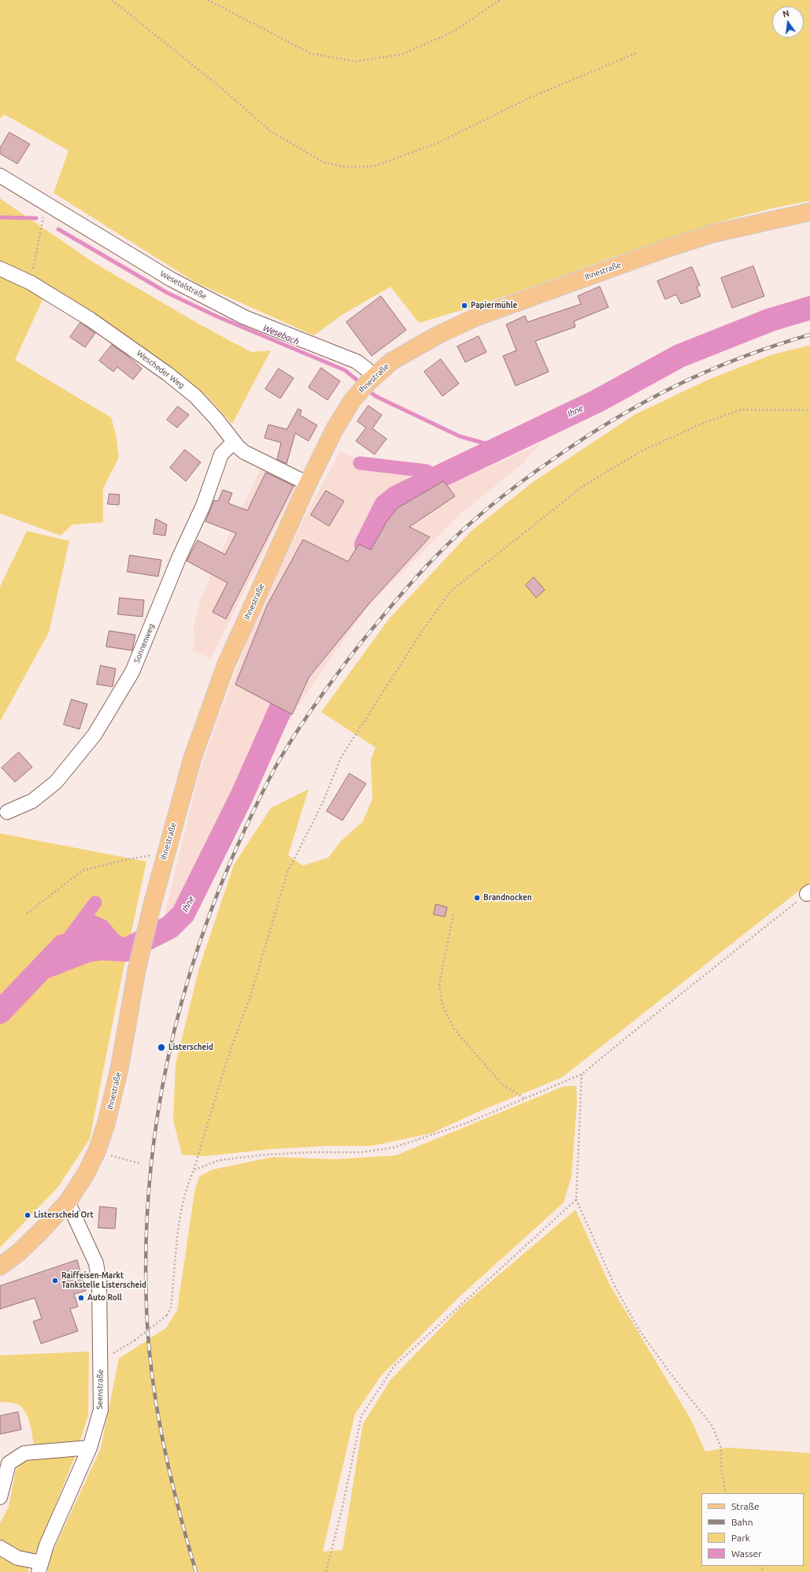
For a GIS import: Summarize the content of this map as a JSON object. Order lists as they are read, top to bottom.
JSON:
{
  "streets": {
    "main road": ["Ihnestraße"],
    "street": [
      "Wesetalstraße",
      "Wescheder Weg",
      "Sonnenweg",
      "Seenstraße"
    ]
  },
  "crossings": [
    ["Ihnestraße", "Wesetalstraße"],
    ["Ihnestraße", "Wescheder Weg"],
    ["Ihnestraße", "Seenstraße"],
    ["Wescheder Weg", "Sonnenweg"]
  ],
  "water": ["Wesebach", "Ihne"],
  "places": [
    "Papiermühle",
    "Brandnocken",
    "Listerscheid",
    "Listerscheid Ort",
    "Raiffeisen-Markt Tankstelle Listerscheid",
    "Auto Roll"
  ],
  "legend": [
    "Straße",
    "Bahn",
    "Park",
    "Wasser"
  ],
  "north": "top"
}
